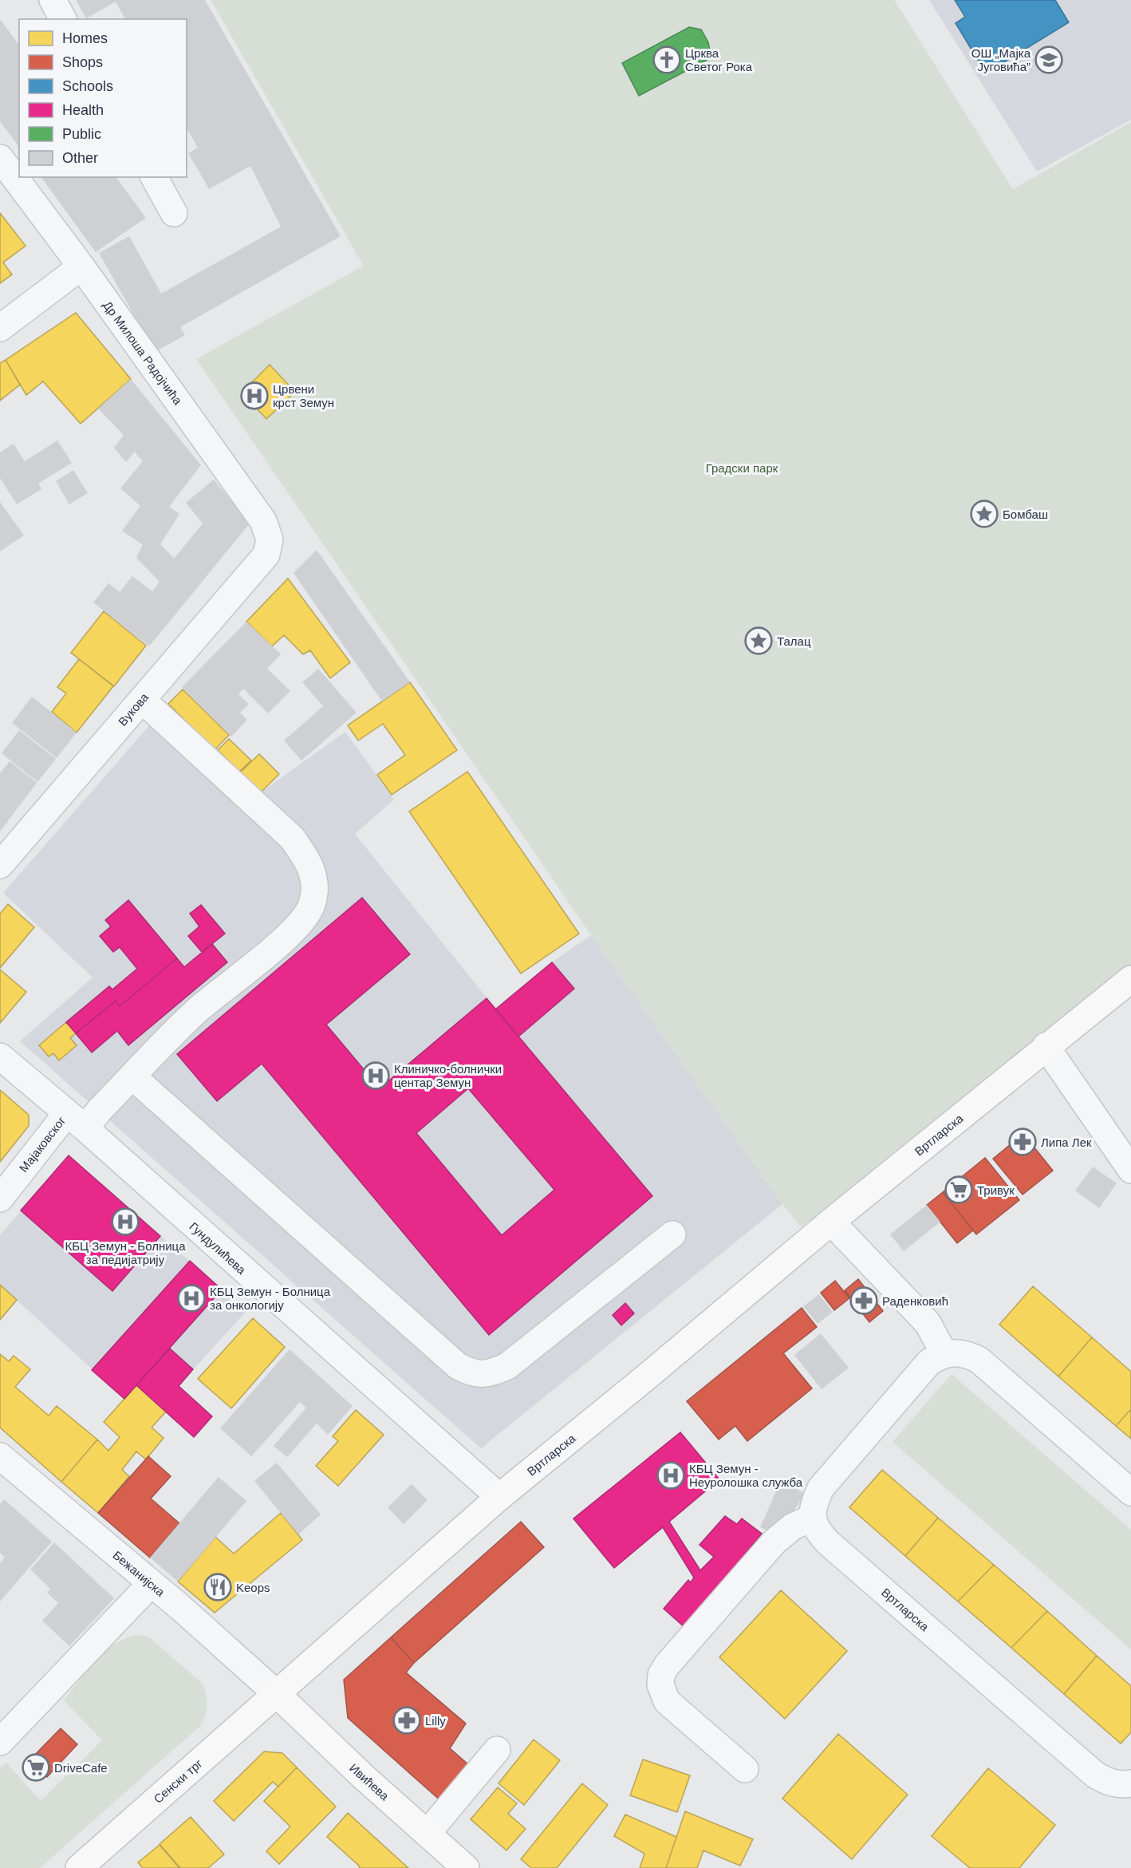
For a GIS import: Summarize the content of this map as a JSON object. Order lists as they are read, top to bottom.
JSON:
{
  "streets": {
    "main road": ["Вртларска", "Сенски трг", "Ивићева"],
    "street": [
      "Др Милоша Радојчића",
      "Вукова",
      "Мајаковског",
      "Гундулићева",
      "Бежанијска"
    ]
  },
  "crossings": [
    ["Др Милоша Радојчића", "Вукова"],
    ["Вукова", "Мајаковског"],
    ["Вртларска", "Гундулићева"],
    ["Вртларска", "Бежанијска"],
    ["Вртларска", "Сенски трг"],
    ["Вртларска", "Ивићева"],
    ["Мајаковског", "Гундулићева"],
    ["Бежанијска", "Сенски трг"],
    ["Бежанијска", "Ивићева"],
    ["Сенски трг", "Ивићева"]
  ],
  "parks": ["Градски парк"],
  "places": {
    "church": ["Црква Светог Рока"],
    "school or university": ["ОШ „Мајка Југовића”"],
    "hospital": [
      "Црвени крст Земун",
      "Клиничко-болнички центар Земун",
      "КБЦ Земун - Болница за педијатрију",
      "КБЦ Земун - Болница за онкологију",
      "КБЦ Земун - Неуролошка служба"
    ],
    "place": ["Бомбаш", "Талац"],
    "pharmacy": ["Липа Лек", "Раденковић", "Lilly"],
    "supermarket": ["Тривук", "DriveCafe"],
    "restaurant": ["Keops"]
  },
  "legend": [
    "Homes",
    "Shops",
    "Schools",
    "Health",
    "Public",
    "Other"
  ]
}
